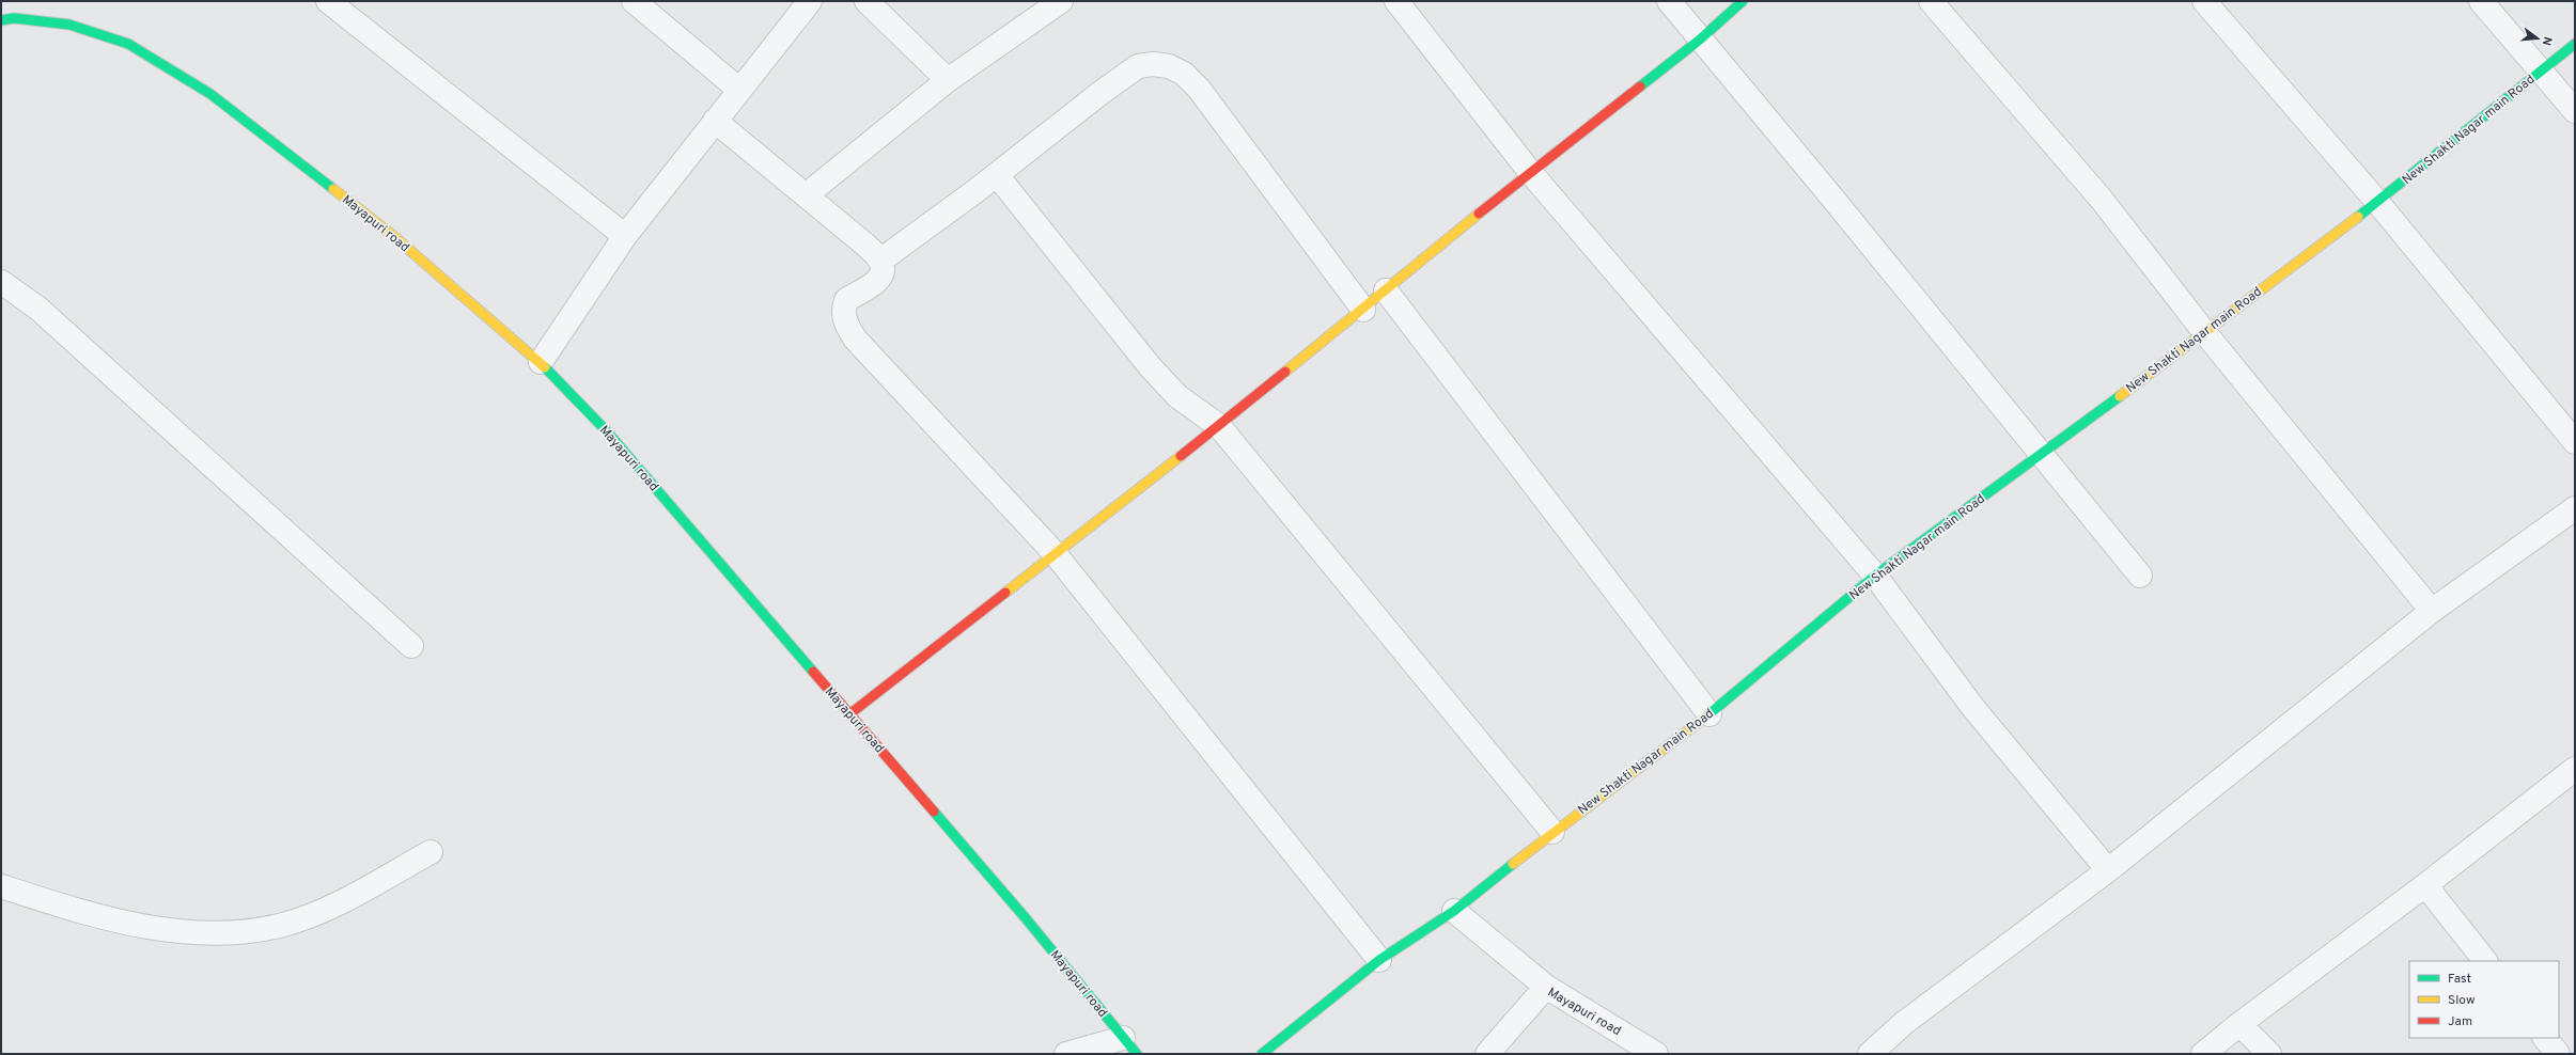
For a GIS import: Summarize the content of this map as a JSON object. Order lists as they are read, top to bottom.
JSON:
{
  "streets": {
    "street": ["New Shakti Nagar main Road", "Mayapuri road"]
  },
  "legend": ["Fast", "Slow", "Jam"],
  "north": "right"
}
